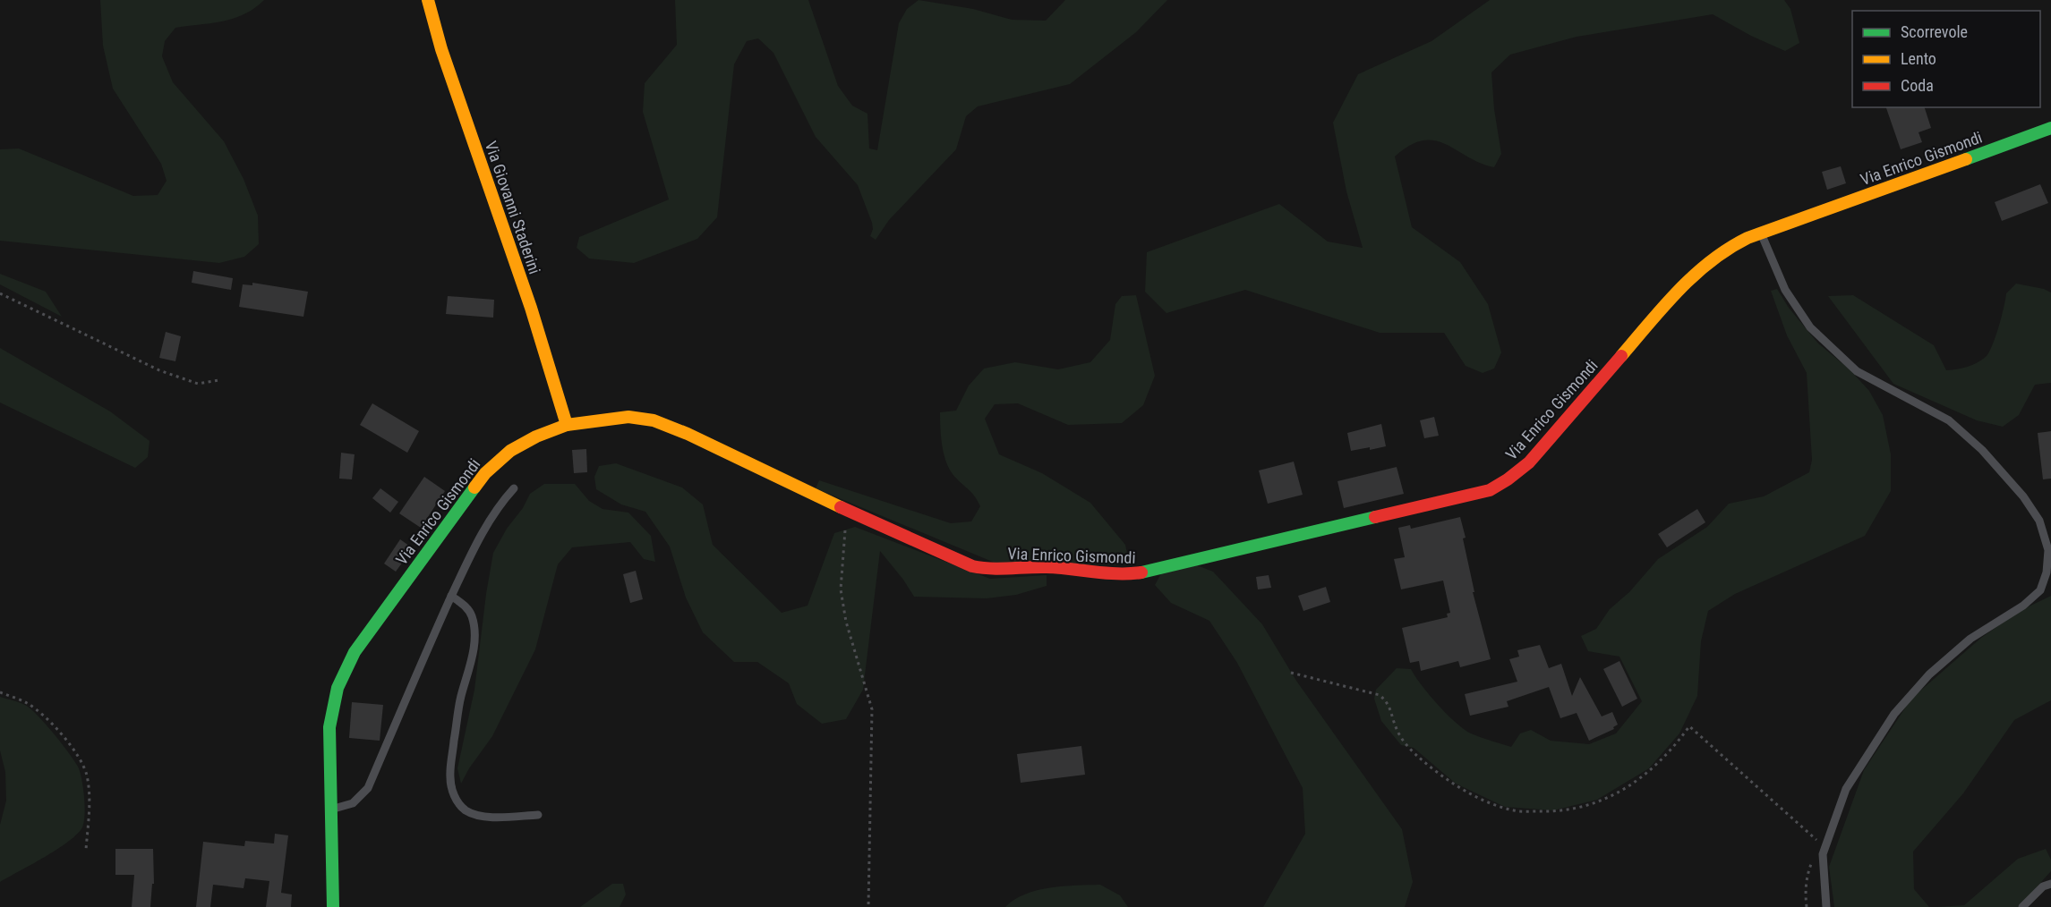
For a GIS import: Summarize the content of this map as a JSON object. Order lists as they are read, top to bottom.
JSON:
{
  "streets": {
    "street": ["Via Enrico Gismondi", "Via Giovanni Staderini"]
  },
  "crossings": [
    ["Via Enrico Gismondi", "Via Giovanni Staderini"]
  ],
  "legend": ["Scorrevole", "Lento", "Coda"]
}
